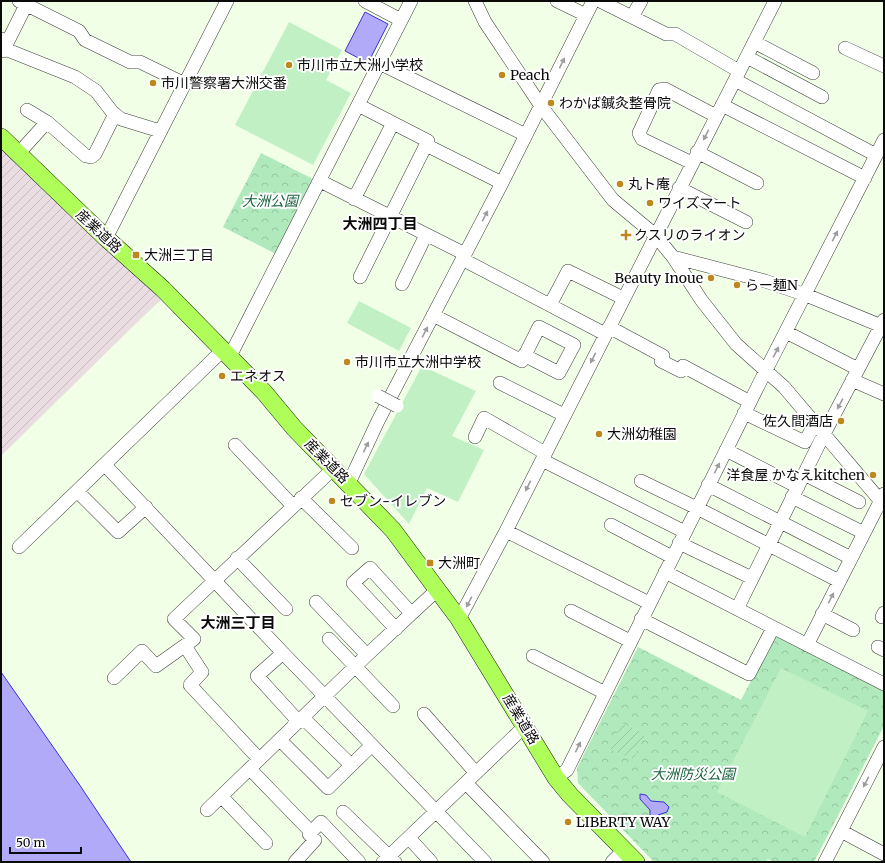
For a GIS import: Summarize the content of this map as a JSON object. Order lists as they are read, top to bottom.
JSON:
{
  "streets": {
    "main road": ["産業道路"]
  },
  "districts": ["大洲四丁目", "大洲三丁目"],
  "parks": ["大洲公園", "大洲防災公園"],
  "places": {
    "other": [
      "市川市立大洲小学校",
      "Peach",
      "市川警察署大洲交番",
      "わかば鍼灸整骨院",
      "丸ト庵",
      "ワイズマート",
      "Beauty Inoue",
      "らー麺N",
      "市川市立大洲中学校",
      "エネオス",
      "佐久間酒店",
      "大洲幼稚園",
      "洋食屋 かなえkitchen",
      "セブン-イレブン",
      "LIBERTY WAY"
    ],
    "health": ["クスリのライオン"],
    "transit": ["大洲三丁目", "大洲町"]
  },
  "scale_bar": "50 m"
}
